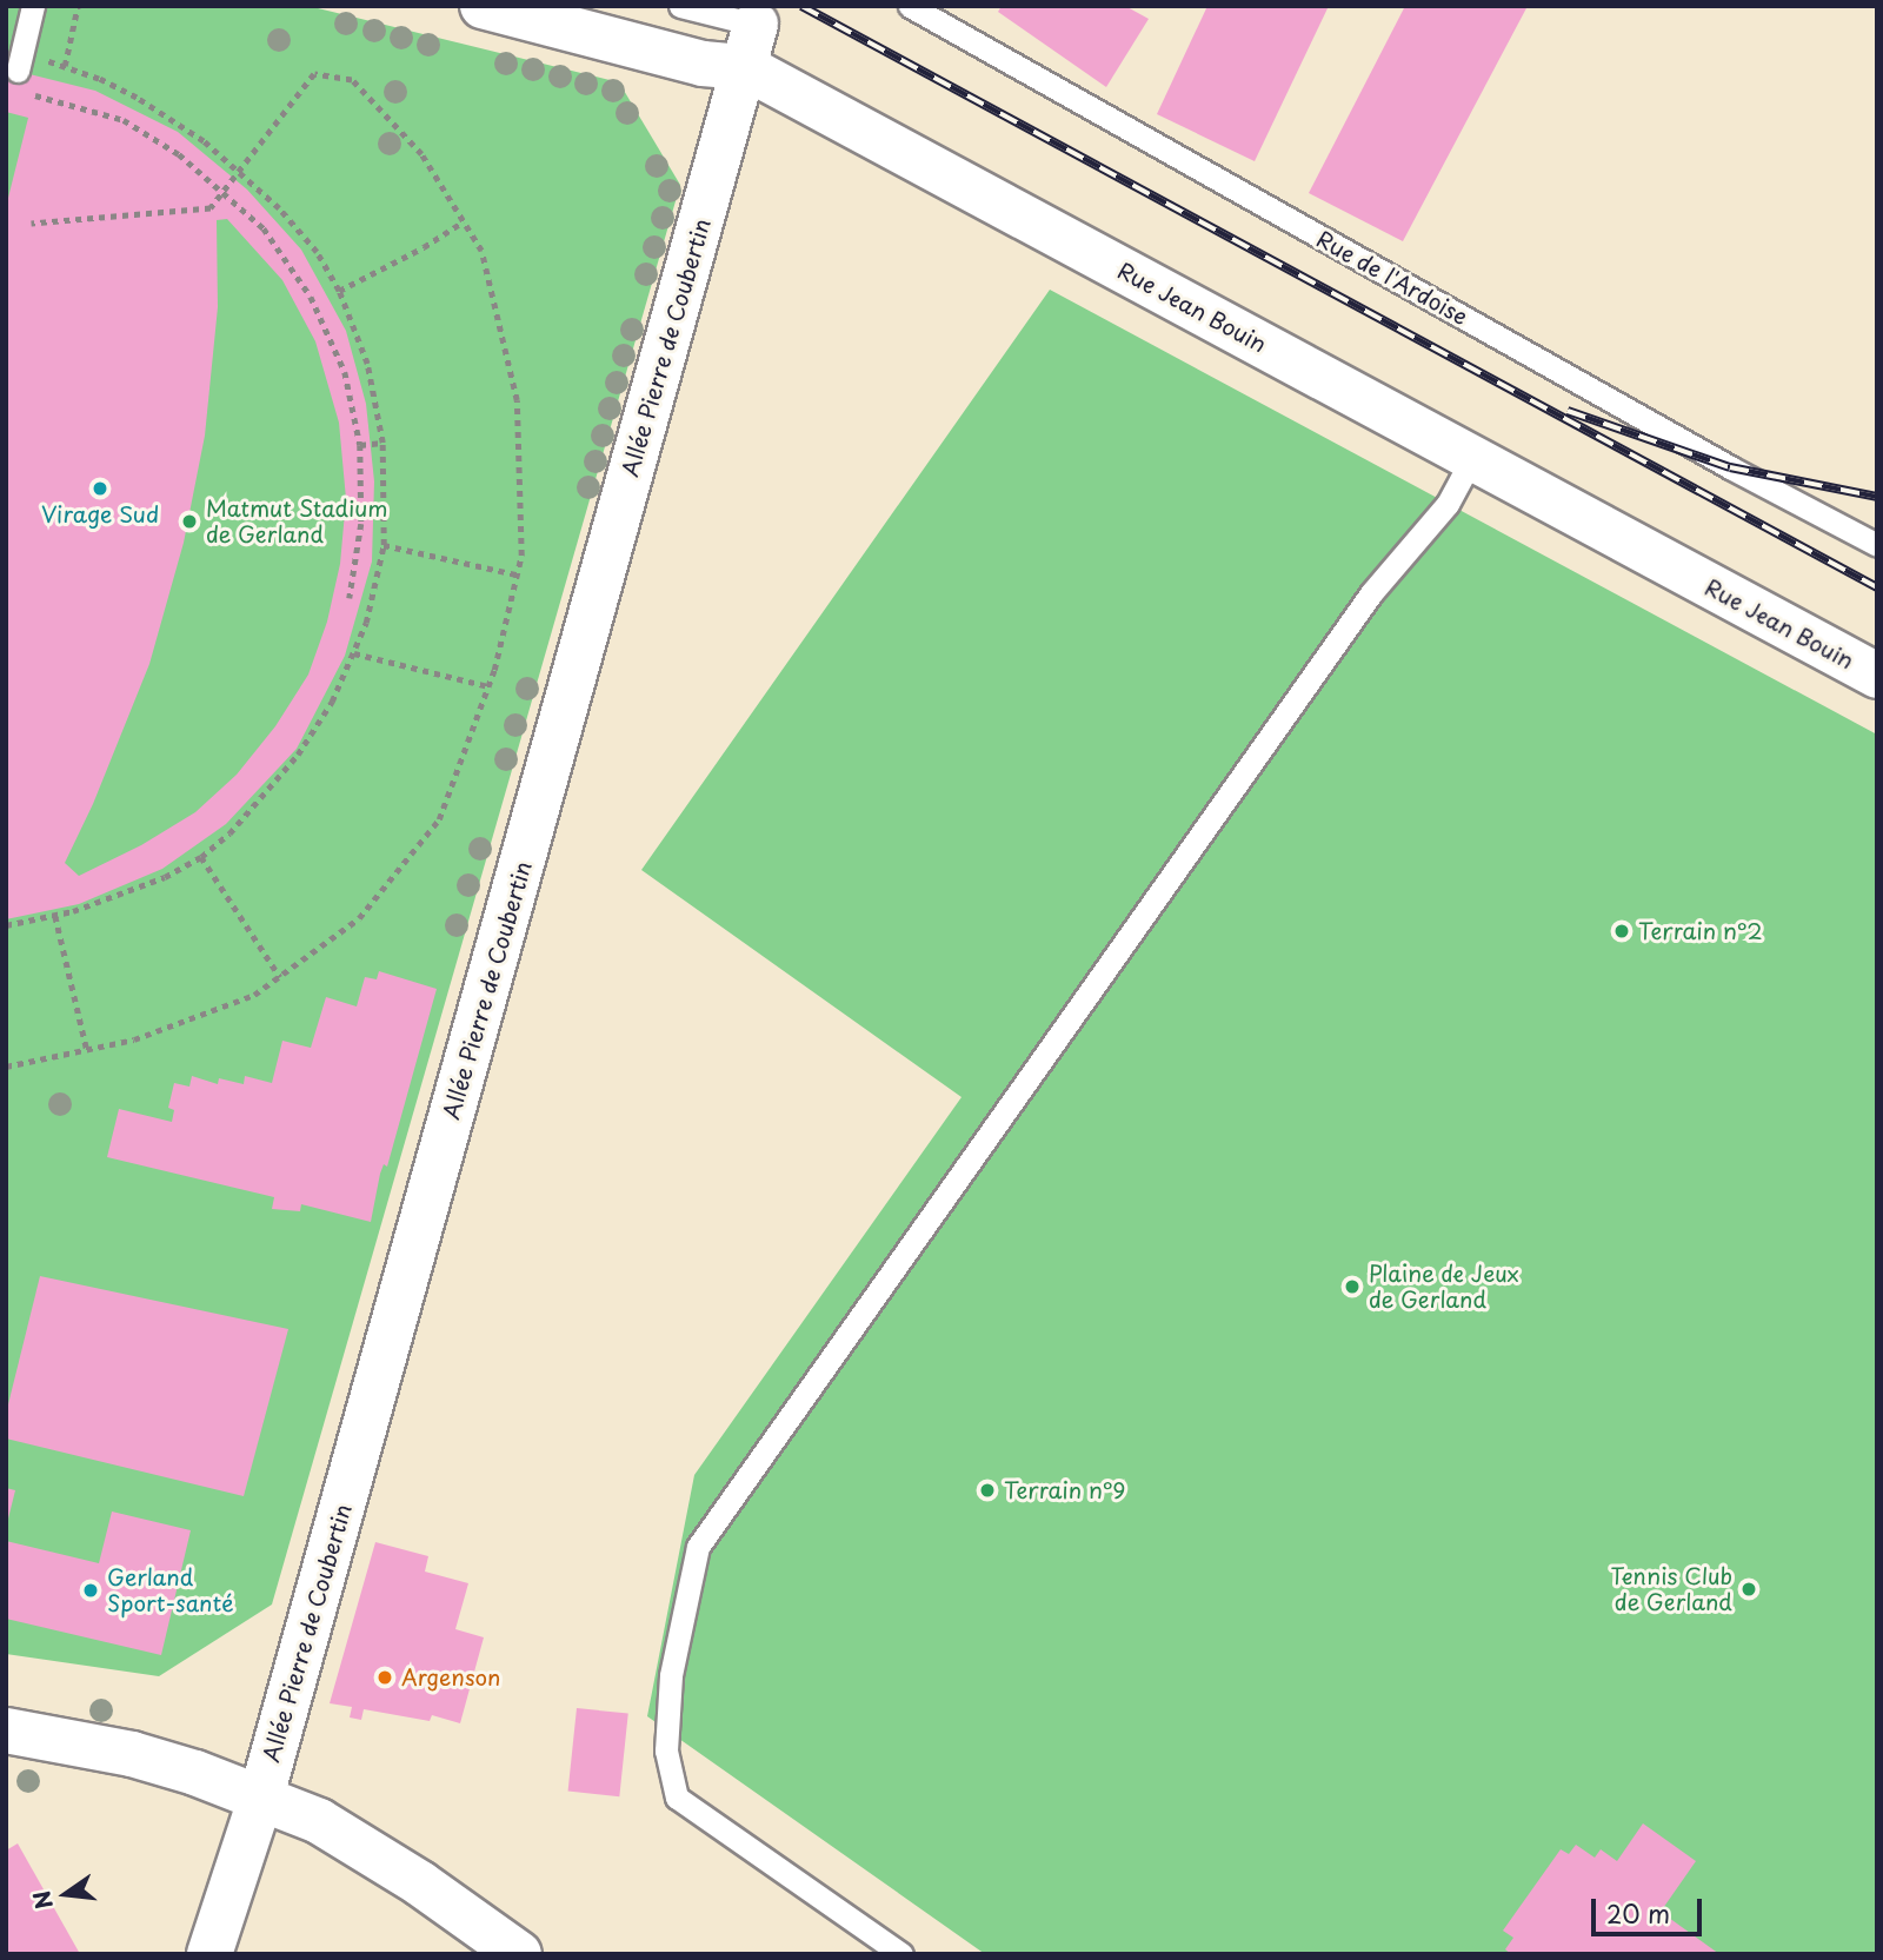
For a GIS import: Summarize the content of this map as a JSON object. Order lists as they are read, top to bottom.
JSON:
{
  "streets": {
    "street": ["Rue Jean Bouin", "Allée Pierre de Coubertin"],
    "lane": ["Rue de l'Ardoise"]
  },
  "crossings": [
    ["Rue Jean Bouin", "Allée Pierre de Coubertin"]
  ],
  "places": [
    "Virage Sud",
    "Matmut Stadium de Gerland",
    "Terrain n°2",
    "Plaine de Jeux de Gerland",
    "Terrain n°9",
    "Tennis Club de Gerland",
    "Gerland Sport-santé",
    "Argenson"
  ],
  "scale_bar": "20 m",
  "north": "left"
}
